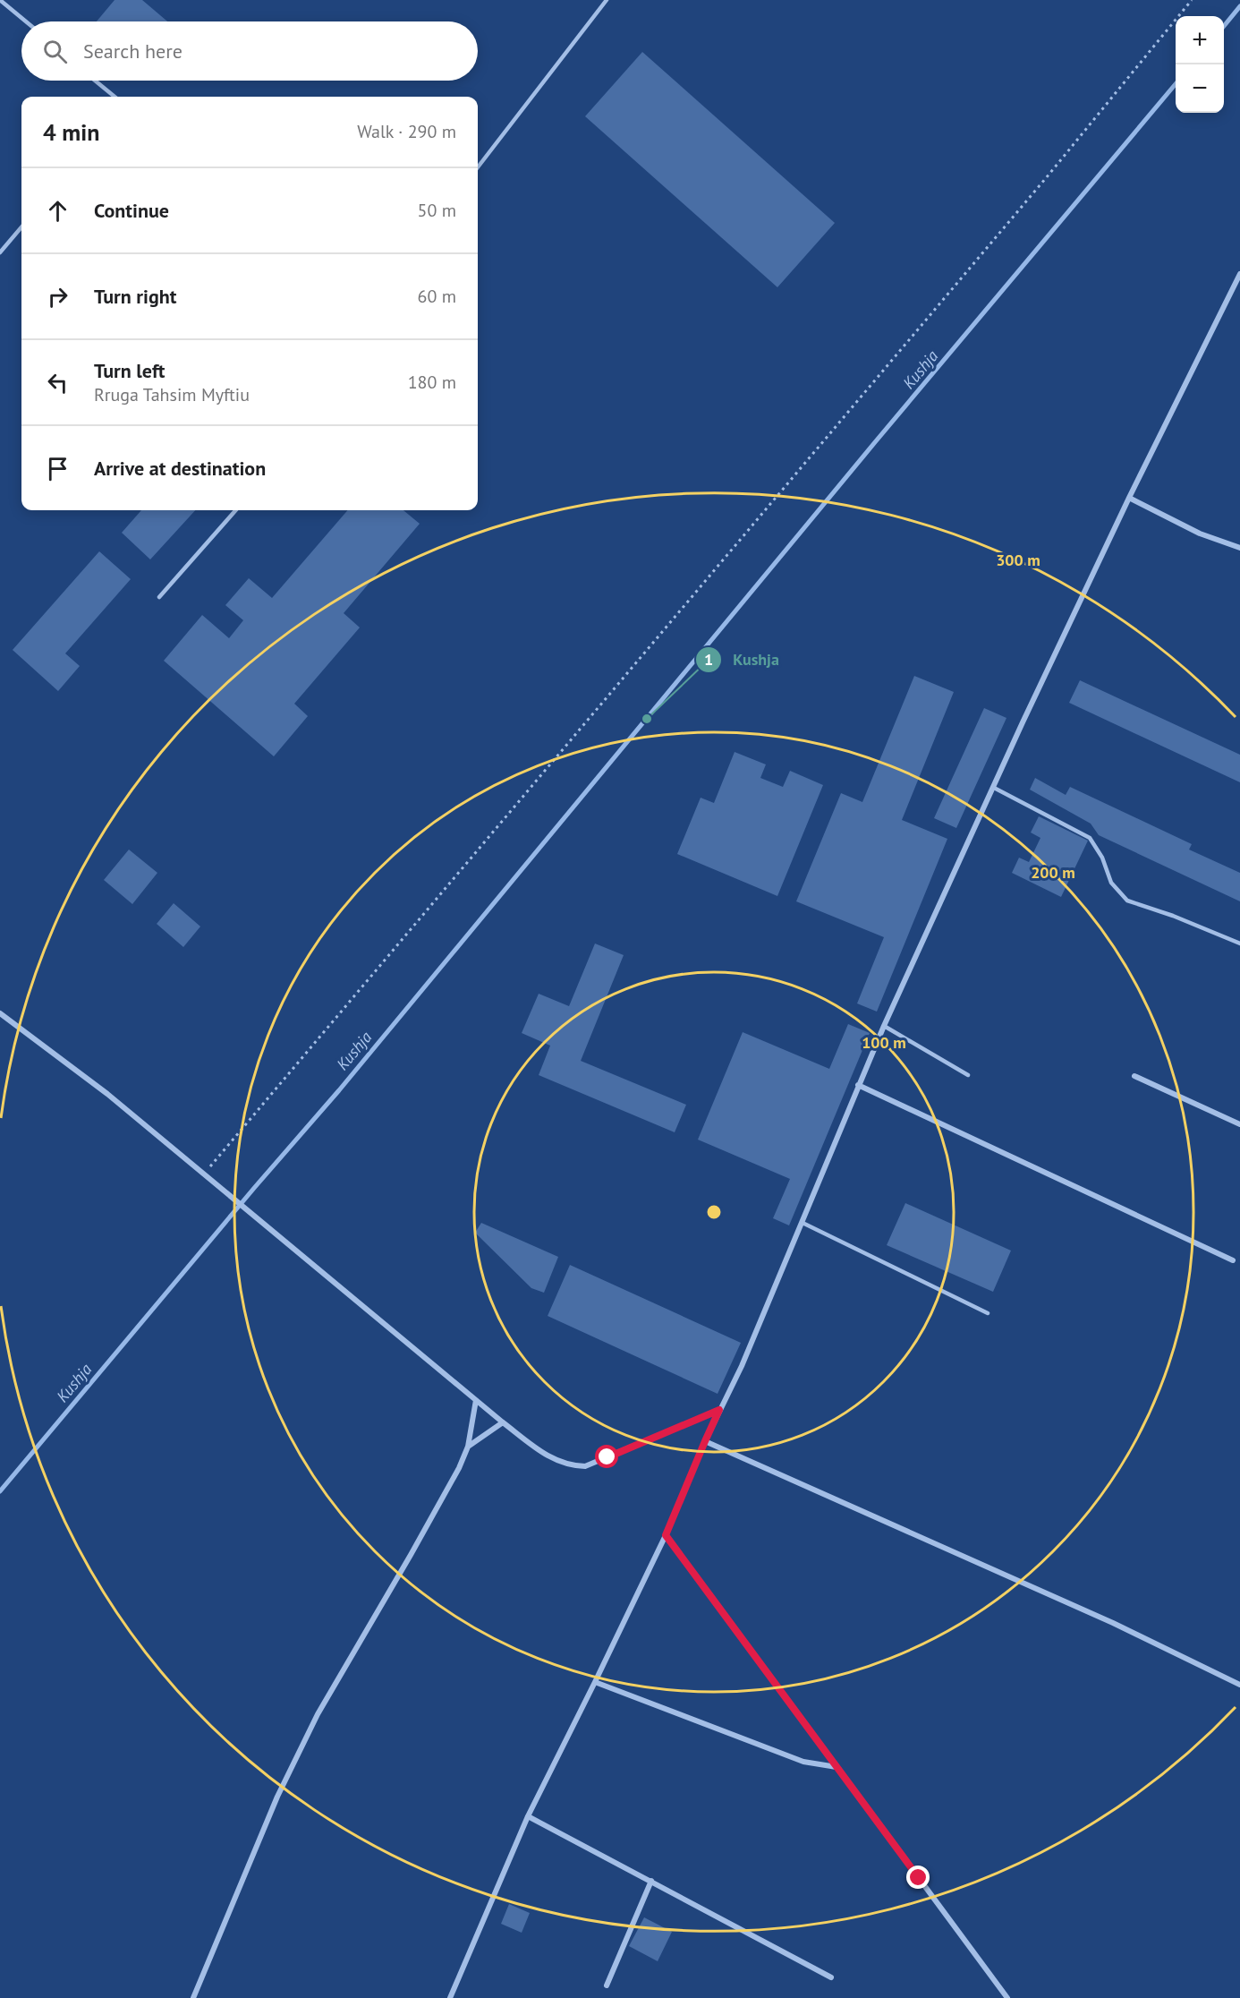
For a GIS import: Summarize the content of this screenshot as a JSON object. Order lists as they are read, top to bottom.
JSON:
{
  "water": ["Kushja"],
  "places": ["Kushja"],
  "page": {
    "map_buttons": ["+", "−"],
    "search": "Search here",
    "heading": ["4 min", "Walk · 290 m"],
    "list": [
      ["Continue", "50 m"],
      ["Turn right", "60 m"],
      ["Turn left", "Rruga Tahsim Myftiu", "180 m"],
      "Arrive at destination"
    ]
  },
  "rings": ["300 m", "200 m", "100 m"]
}
